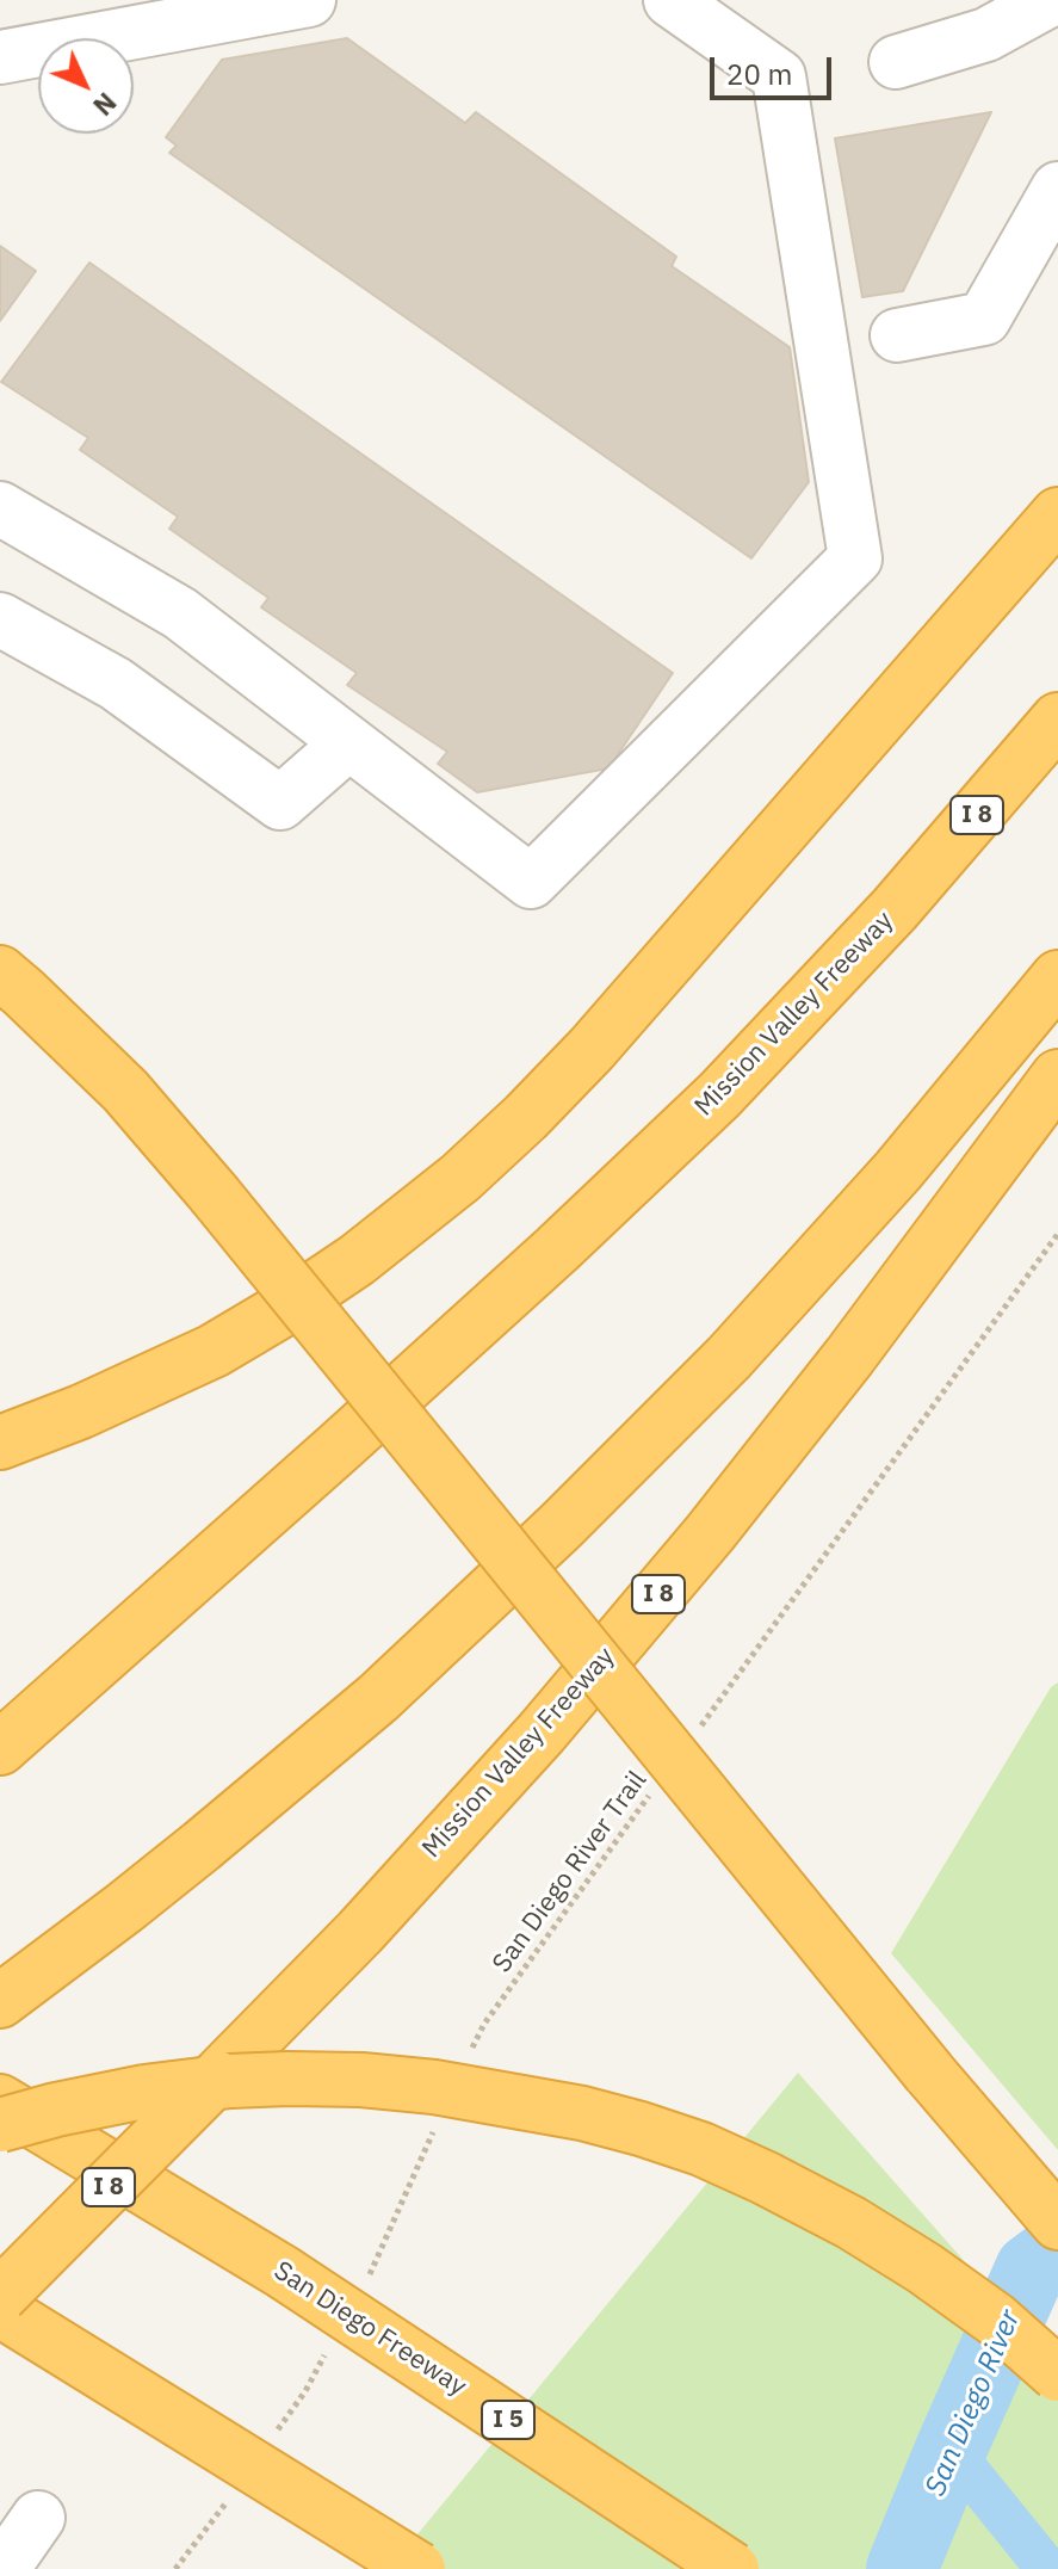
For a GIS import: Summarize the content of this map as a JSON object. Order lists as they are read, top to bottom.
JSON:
{
  "streets": {
    "highway": [
      "I 8",
      "Mission Valley Freeway",
      "San Diego Freeway",
      "I 5"
    ],
    "path": ["San Diego River Trail"]
  },
  "water": ["San Diego River"],
  "scale_bar": "20 m",
  "north": "bottom right"
}
